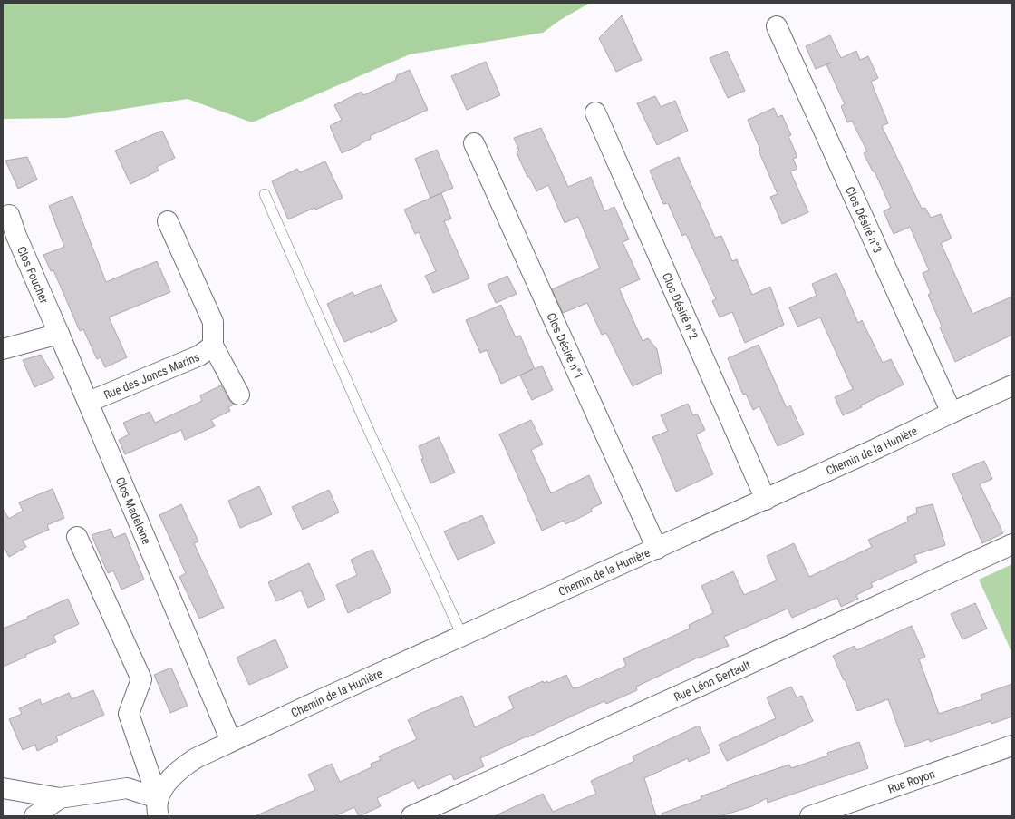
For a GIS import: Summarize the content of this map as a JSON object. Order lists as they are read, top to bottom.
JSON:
{
  "streets": {
    "street": [
      "Clos Désiré n°3",
      "Clos Foucher",
      "Clos Désiré n°2",
      "Clos Désiré n°1",
      "Rue des Joncs Marins",
      "Chemin de la Hunière",
      "Clos Madeleine",
      "Rue Léon Bertault",
      "Rue Royon"
    ]
  },
  "crossings": [
    ["Clos Désiré n°3", "Chemin de la Hunière"],
    ["Clos Foucher", "Clos Madeleine"],
    ["Clos Désiré n°2", "Chemin de la Hunière"],
    ["Clos Désiré n°1", "Chemin de la Hunière"],
    ["Rue des Joncs Marins", "Clos Madeleine"],
    ["Chemin de la Hunière", "Clos Madeleine"]
  ]
}
